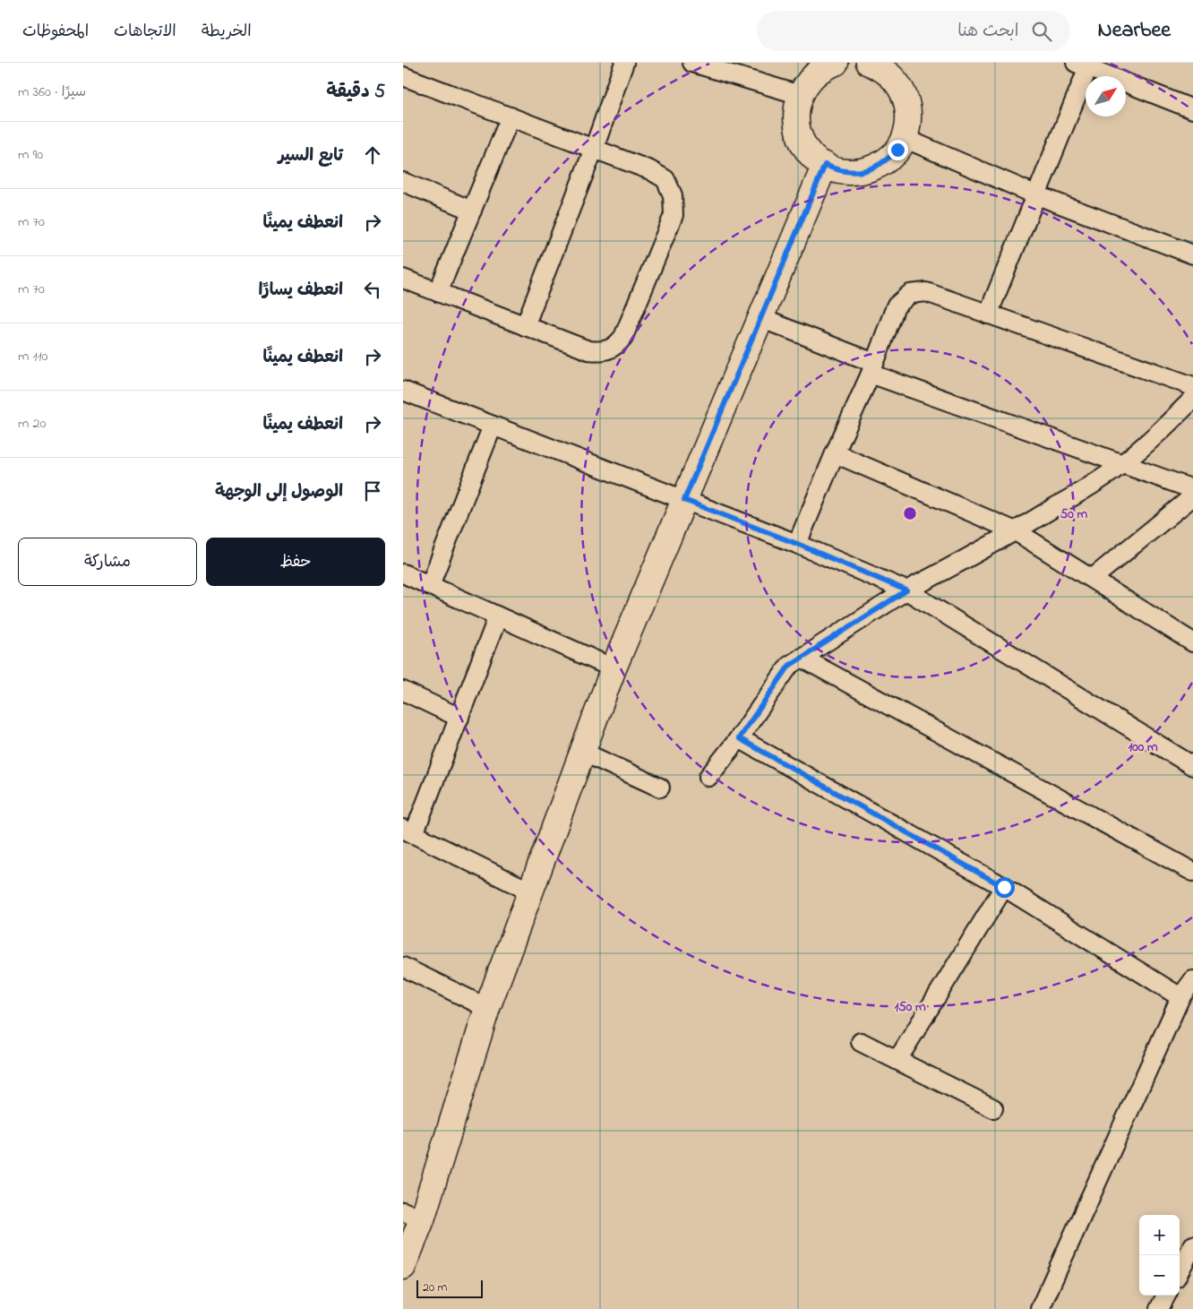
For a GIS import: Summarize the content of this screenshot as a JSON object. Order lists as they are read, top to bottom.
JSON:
{
  "scale_bar": "20 m",
  "north": "top right",
  "page": {
    "header": "Nearbee",
    "search": "ابحث هنا",
    "nav": ["الخريطة", "الاتجاهات", "المحفوظات"],
    "heading": ["5 دقيقة", "سيرًا · 360 m"],
    "list": [
      ["تابع السير", "90 m"],
      ["انعطف يمينًا", "70 m"],
      ["انعطف يسارًا", "70 m"],
      ["انعطف يمينًا", "110 m"],
      ["انعطف يمينًا", "20 m"],
      "الوصول إلى الوجهة"
    ],
    "buttons": ["حفظ", "مشاركة"],
    "map_buttons": ["+", "−"],
    "scale": "20 m"
  },
  "rings": ["50 m", "100 m", "150 m"]
}
